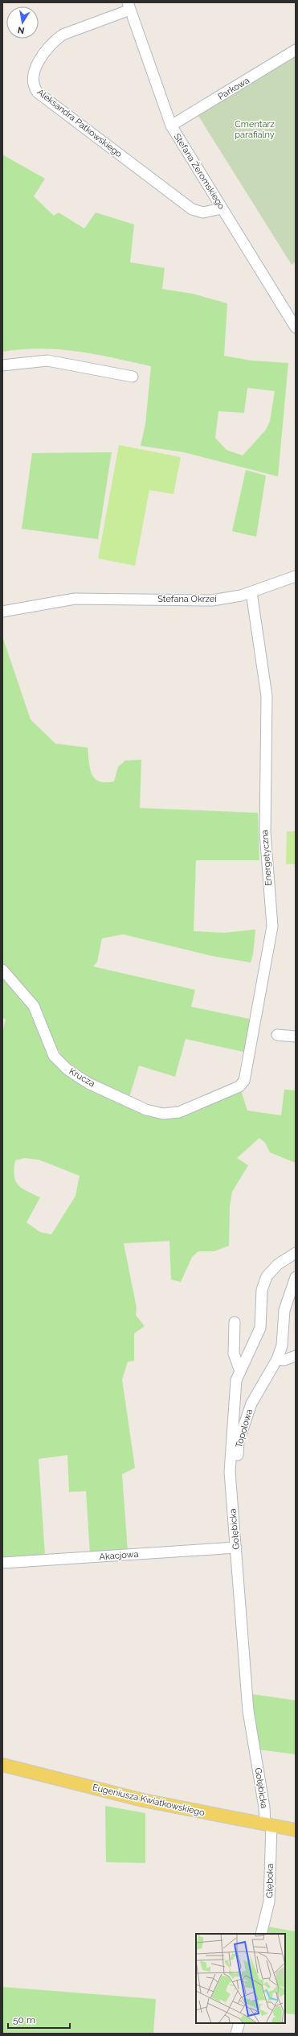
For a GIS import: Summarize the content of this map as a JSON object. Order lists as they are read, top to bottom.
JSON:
{
  "streets": {
    "main road": ["Eugeniusza Kwiatkowskiego"],
    "street": [
      "Parkowa",
      "Aleksandra Patkowskiego",
      "Stefana Żeromskiego",
      "Stefana Okrzei",
      "Energetyczna",
      "Krucza",
      "Topolowa",
      "Gołębicka",
      "Akacjowa",
      "Głęboka"
    ]
  },
  "crossings": [
    ["Parkowa", "Stefana Żeromskiego"],
    ["Aleksandra Patkowskiego", "Stefana Żeromskiego"],
    ["Stefana Okrzei", "Energetyczna"],
    ["Energetyczna", "Krucza"],
    ["Topolowa", "Gołębicka"],
    ["Gołębicka", "Akacjowa"],
    ["Gołębicka", "Eugeniusza Kwiatkowskiego"],
    ["Gołębicka", "Głęboka"],
    ["Eugeniusza Kwiatkowskiego", "Głęboka"]
  ],
  "parks": ["Cmentarz parafialny"],
  "scale_bar": "50 m",
  "north": "bottom"
}
